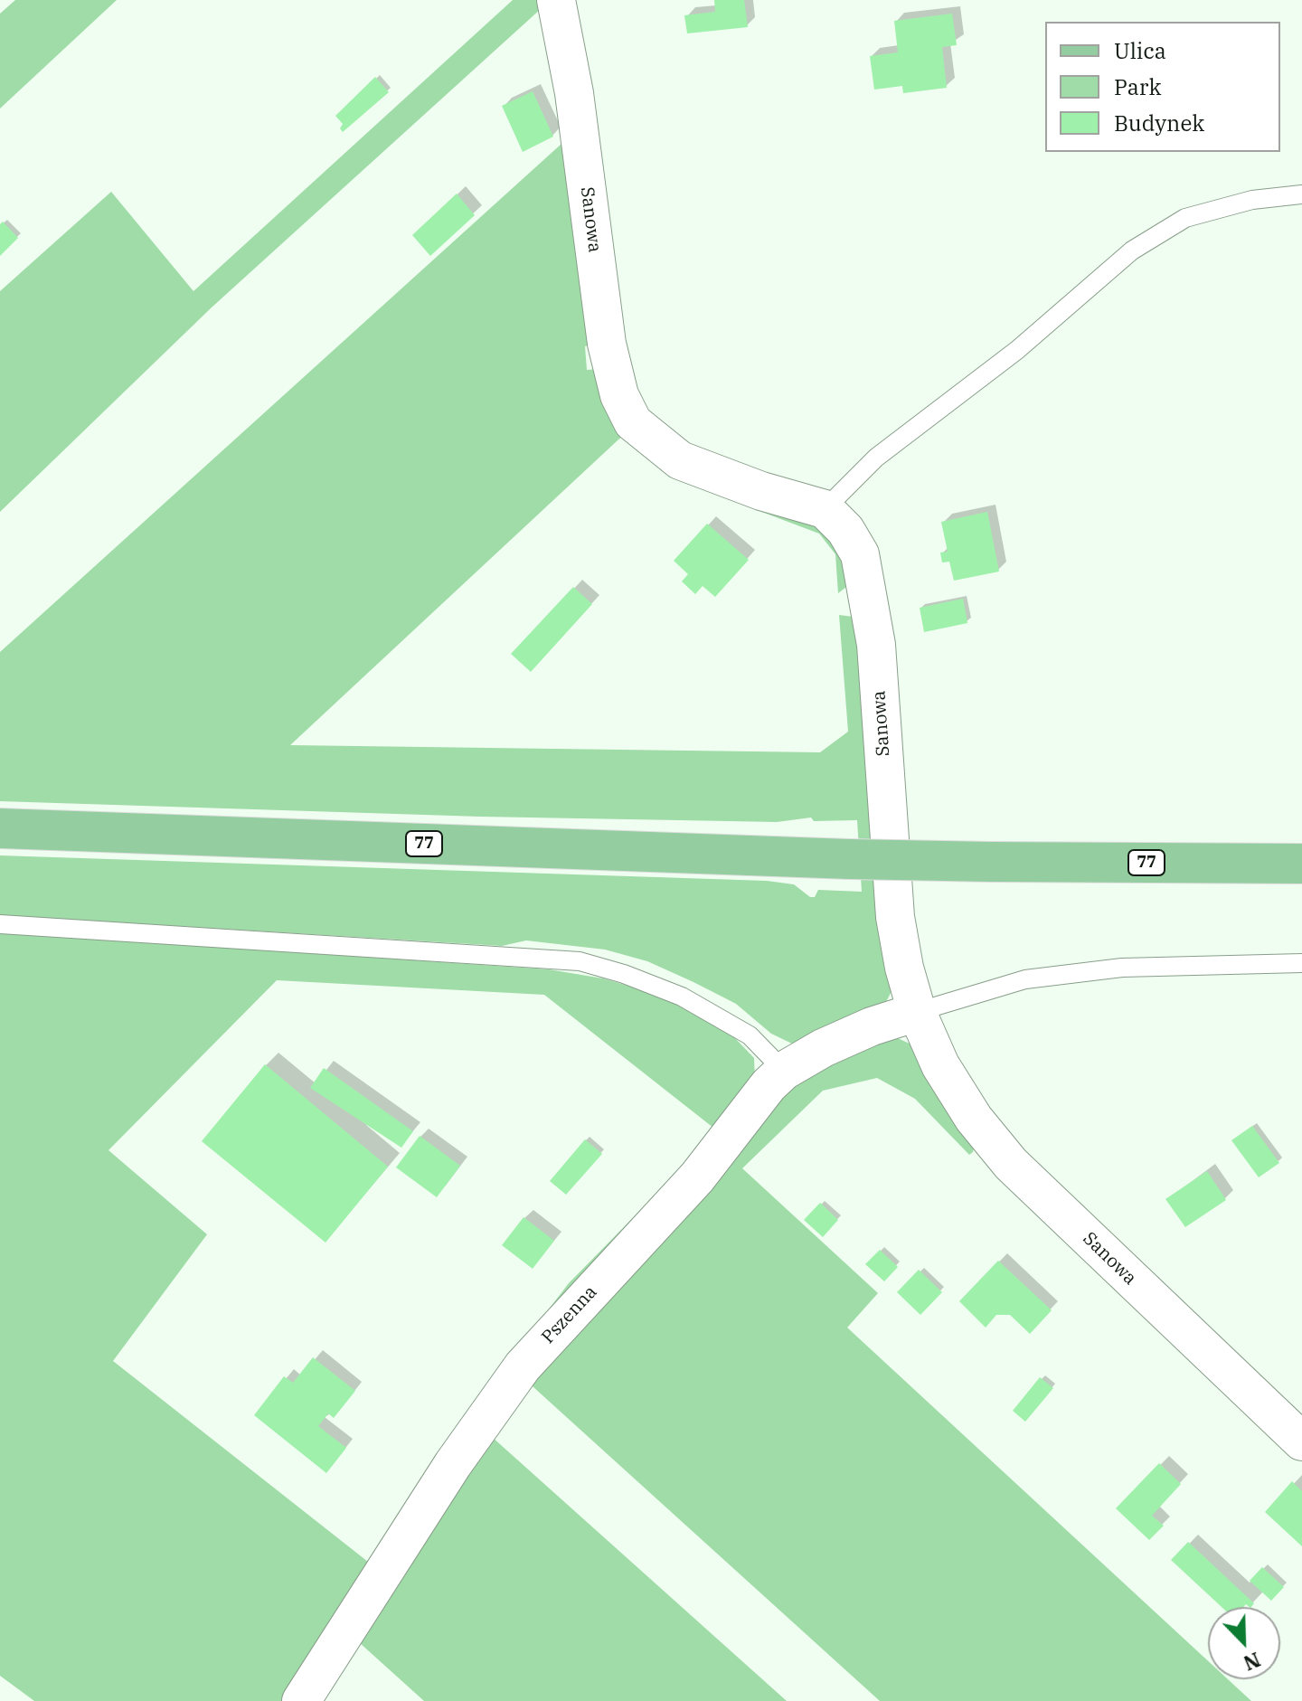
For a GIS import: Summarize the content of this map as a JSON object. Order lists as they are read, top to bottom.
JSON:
{
  "streets": {
    "main road": ["77"],
    "street": ["Sanowa", "Pszenna"]
  },
  "crossings": [
    ["Sanowa", "Pszenna"]
  ],
  "legend": ["Ulica", "Park", "Budynek"],
  "north": "bottom right"
}
